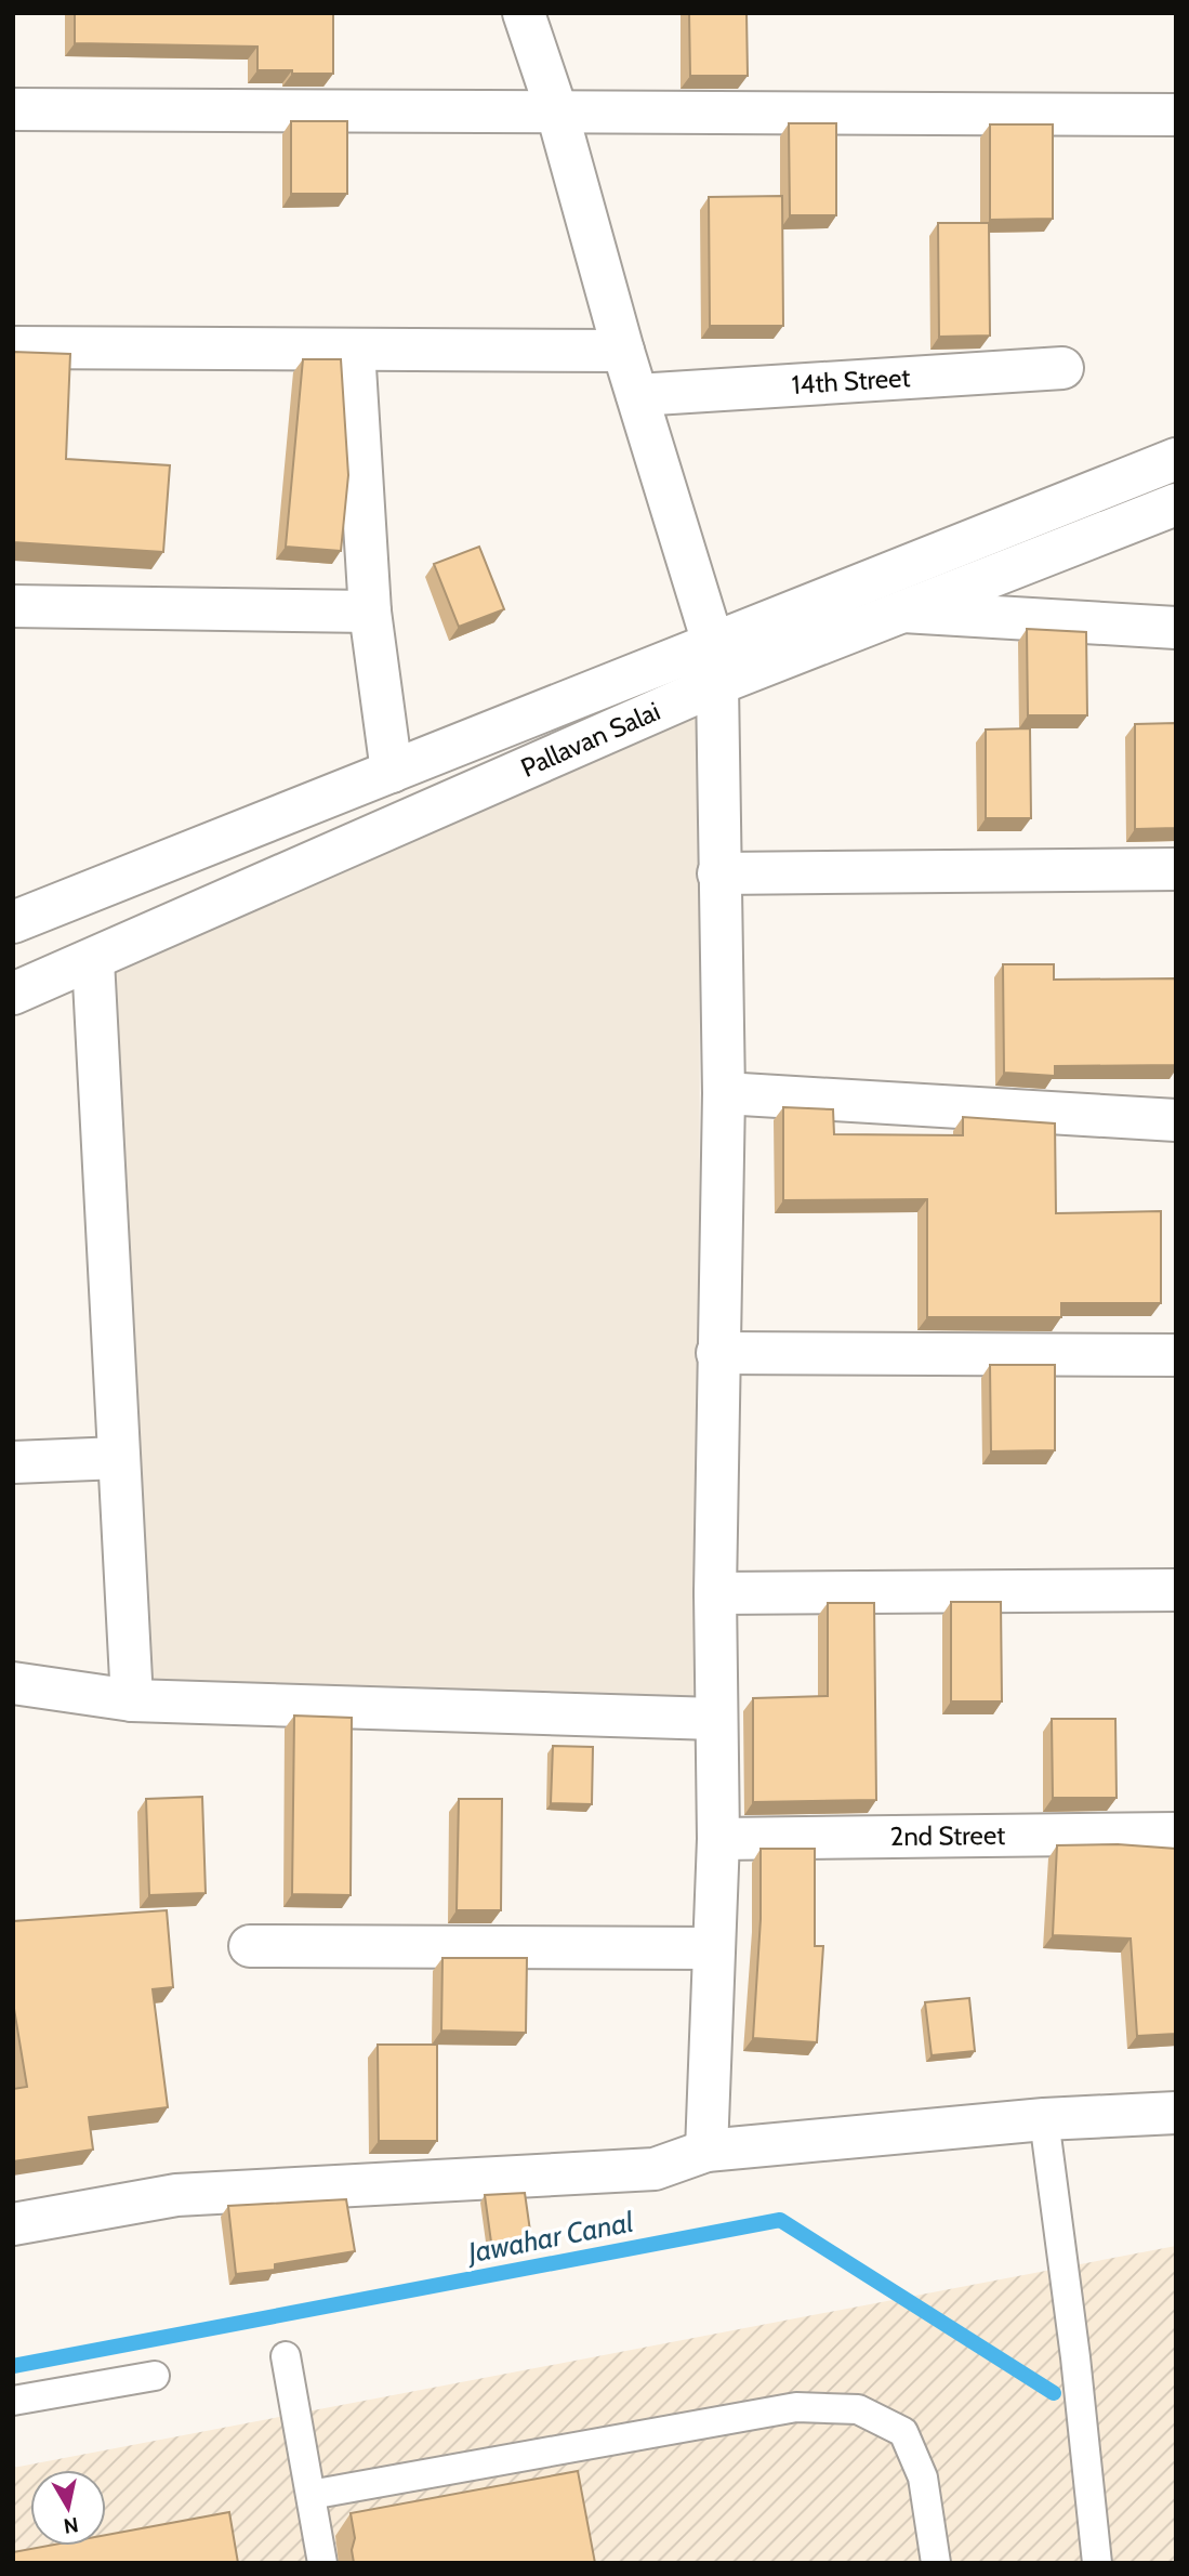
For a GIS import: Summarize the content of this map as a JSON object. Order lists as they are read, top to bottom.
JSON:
{
  "streets": {
    "street": ["14th Street", "Pallavan Salai", "2nd Street"]
  },
  "water": ["Jawahar Canal"],
  "north": "bottom"
}
